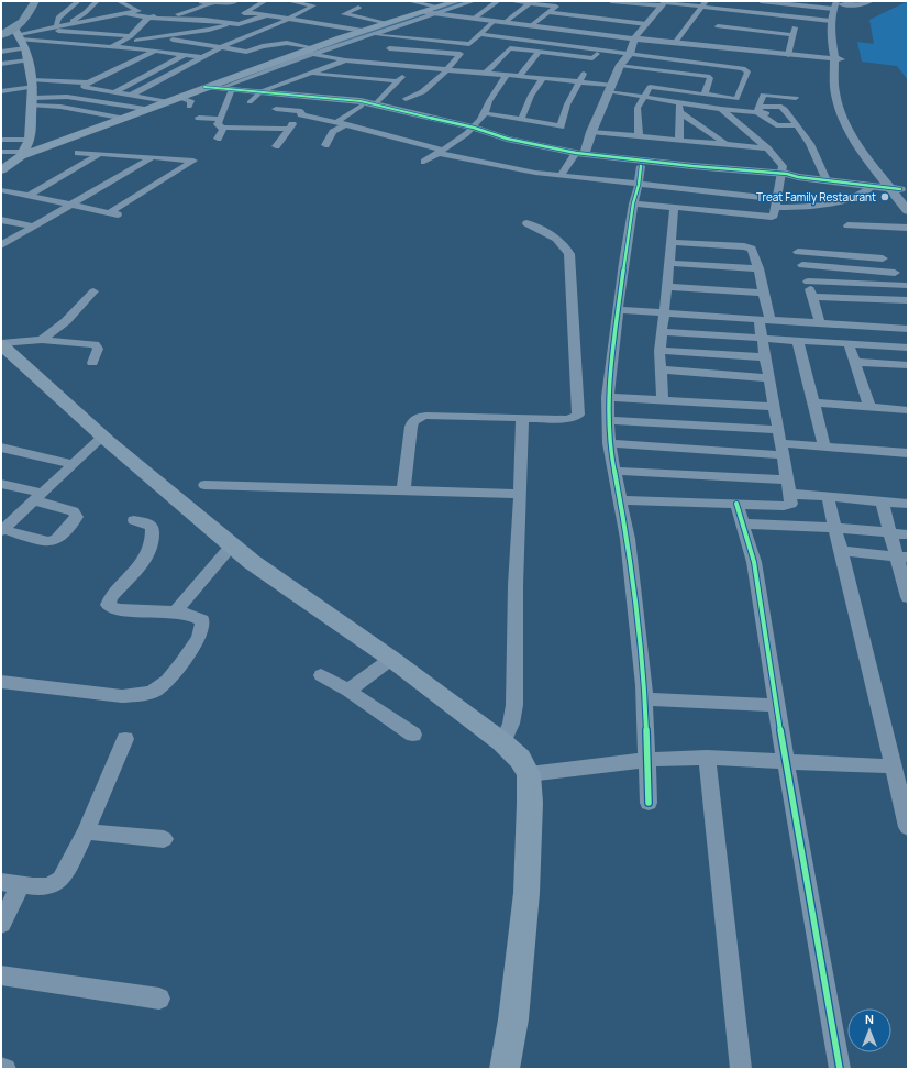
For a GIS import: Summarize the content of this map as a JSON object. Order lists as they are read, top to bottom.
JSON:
{
  "places": ["Treat Family Restaurant"],
  "north": "top"
}
